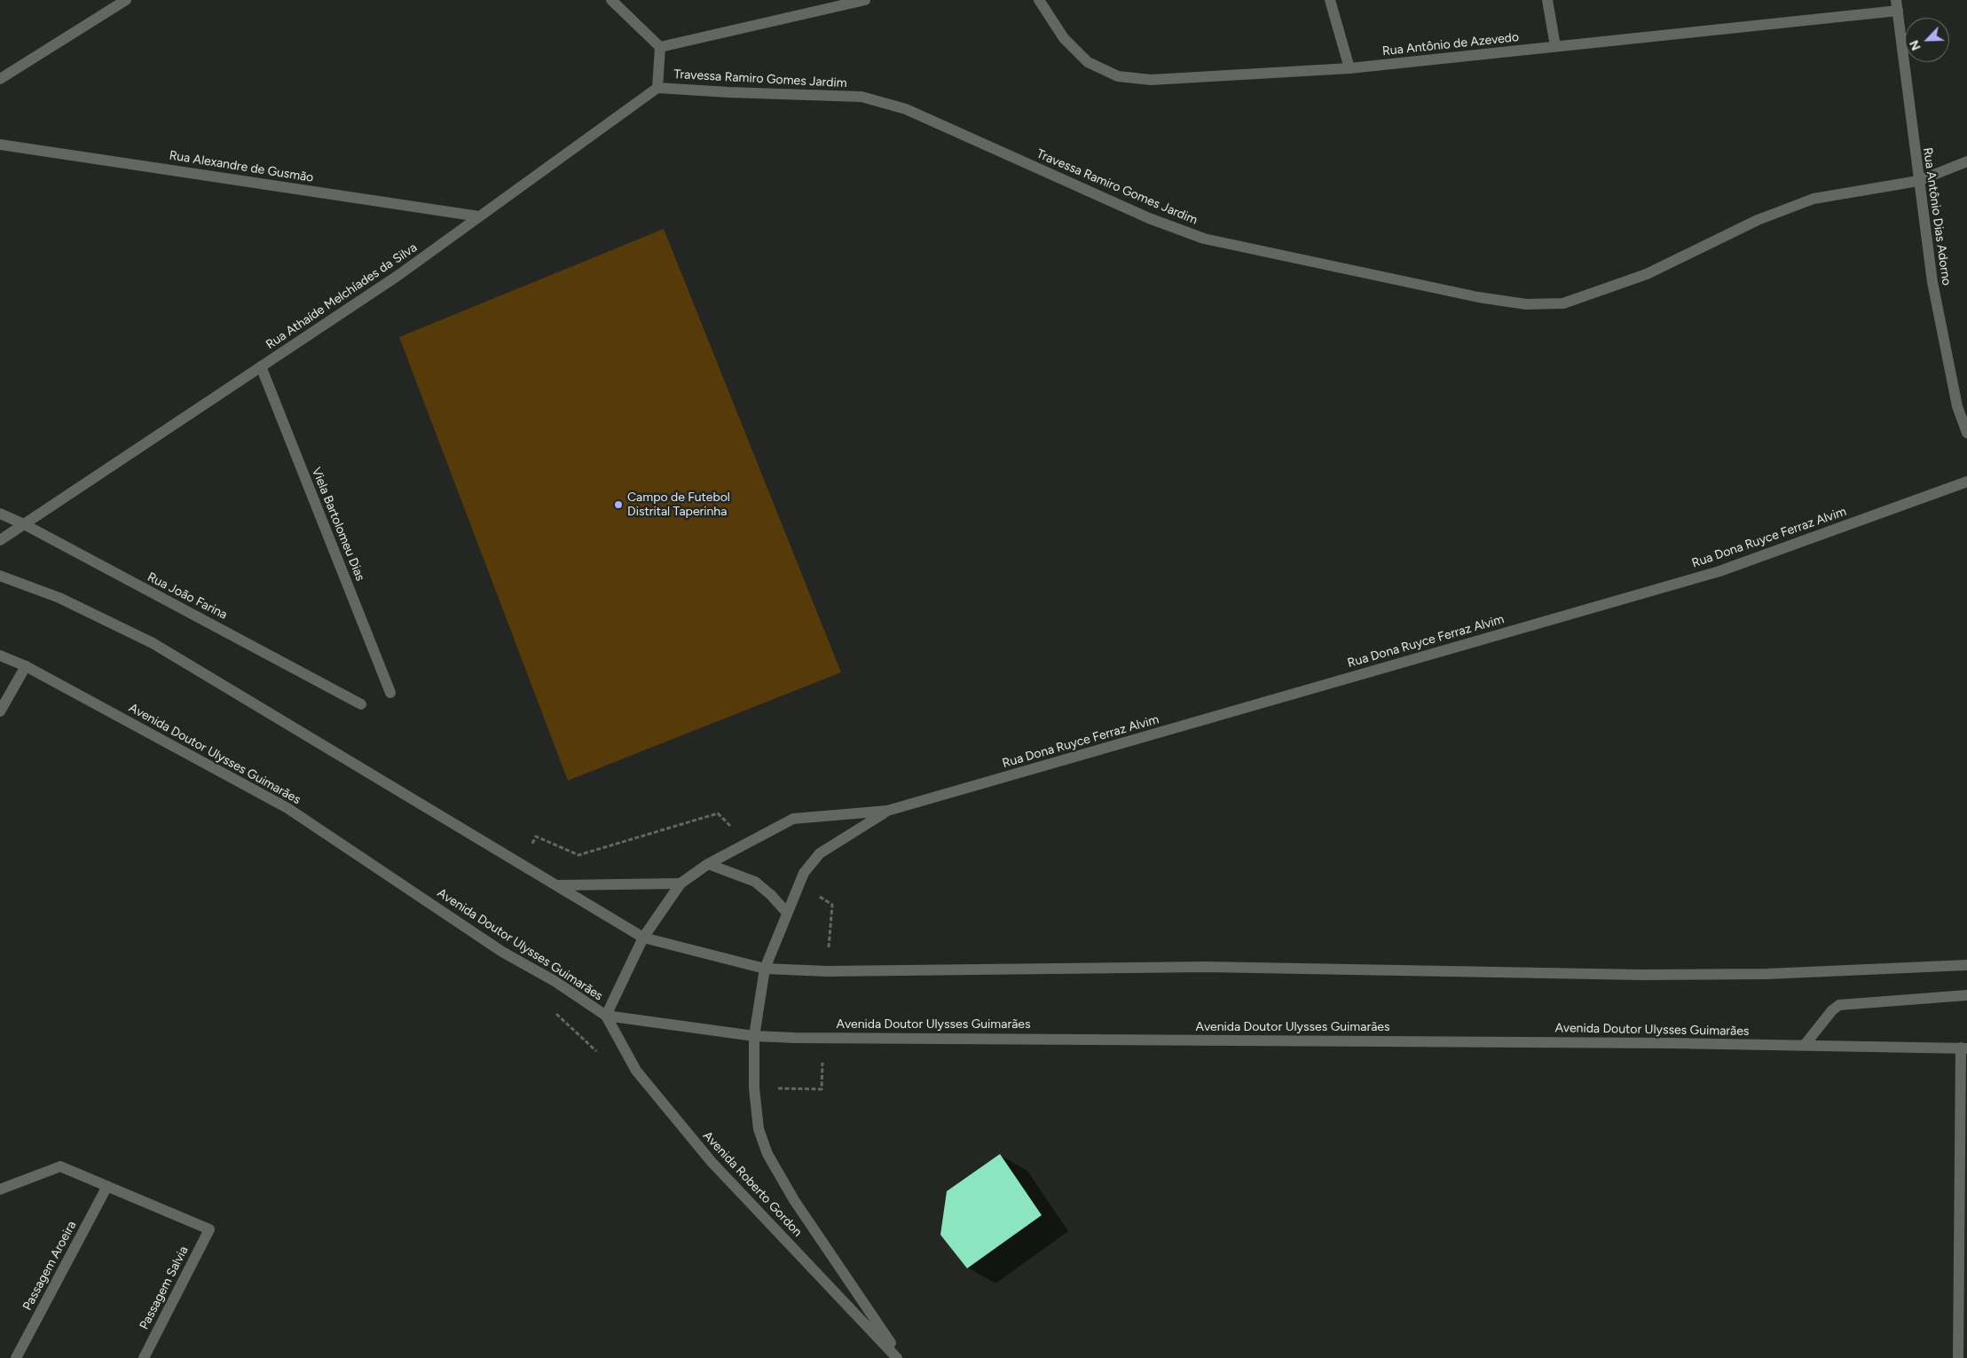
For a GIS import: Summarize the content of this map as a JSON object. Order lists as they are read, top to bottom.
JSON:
{
  "streets": {
    "main road": [
      "Rua Antônio de Azevedo",
      "Travessa Ramiro Gomes Jardim",
      "Rua Alexandre de Gusmão",
      "Rua Antônio Dias Adorno",
      "Rua Athaíde Melchíades da Silva",
      "Viela Bartolomeu Dias",
      "Rua Dona Ruyce Ferraz Alvim",
      "Rua João Farina",
      "Avenida Doutor Ulysses Guimarães",
      "Avenida Roberto Gordon",
      "Passagem Aroeira",
      "Passagem Salvia"
    ]
  },
  "crossings": [
    ["Rua Antônio de Azevedo", "Rua Antônio Dias Adorno"],
    ["Travessa Ramiro Gomes Jardim", "Rua Antônio Dias Adorno"],
    ["Travessa Ramiro Gomes Jardim", "Rua Athaíde Melchíades da Silva"],
    ["Rua Alexandre de Gusmão", "Rua Athaíde Melchíades da Silva"],
    ["Rua Athaíde Melchíades da Silva", "Viela Bartolomeu Dias"],
    ["Rua Athaíde Melchíades da Silva", "Rua João Farina"],
    ["Rua Dona Ruyce Ferraz Alvim", "Avenida Doutor Ulysses Guimarães"],
    ["Rua Dona Ruyce Ferraz Alvim", "Avenida Roberto Gordon"],
    ["Avenida Doutor Ulysses Guimarães", "Avenida Roberto Gordon"],
    ["Passagem Aroeira", "Passagem Salvia"]
  ],
  "places": ["Campo de Futebol Distrital Taperinha"],
  "north": "bottom left"
}
